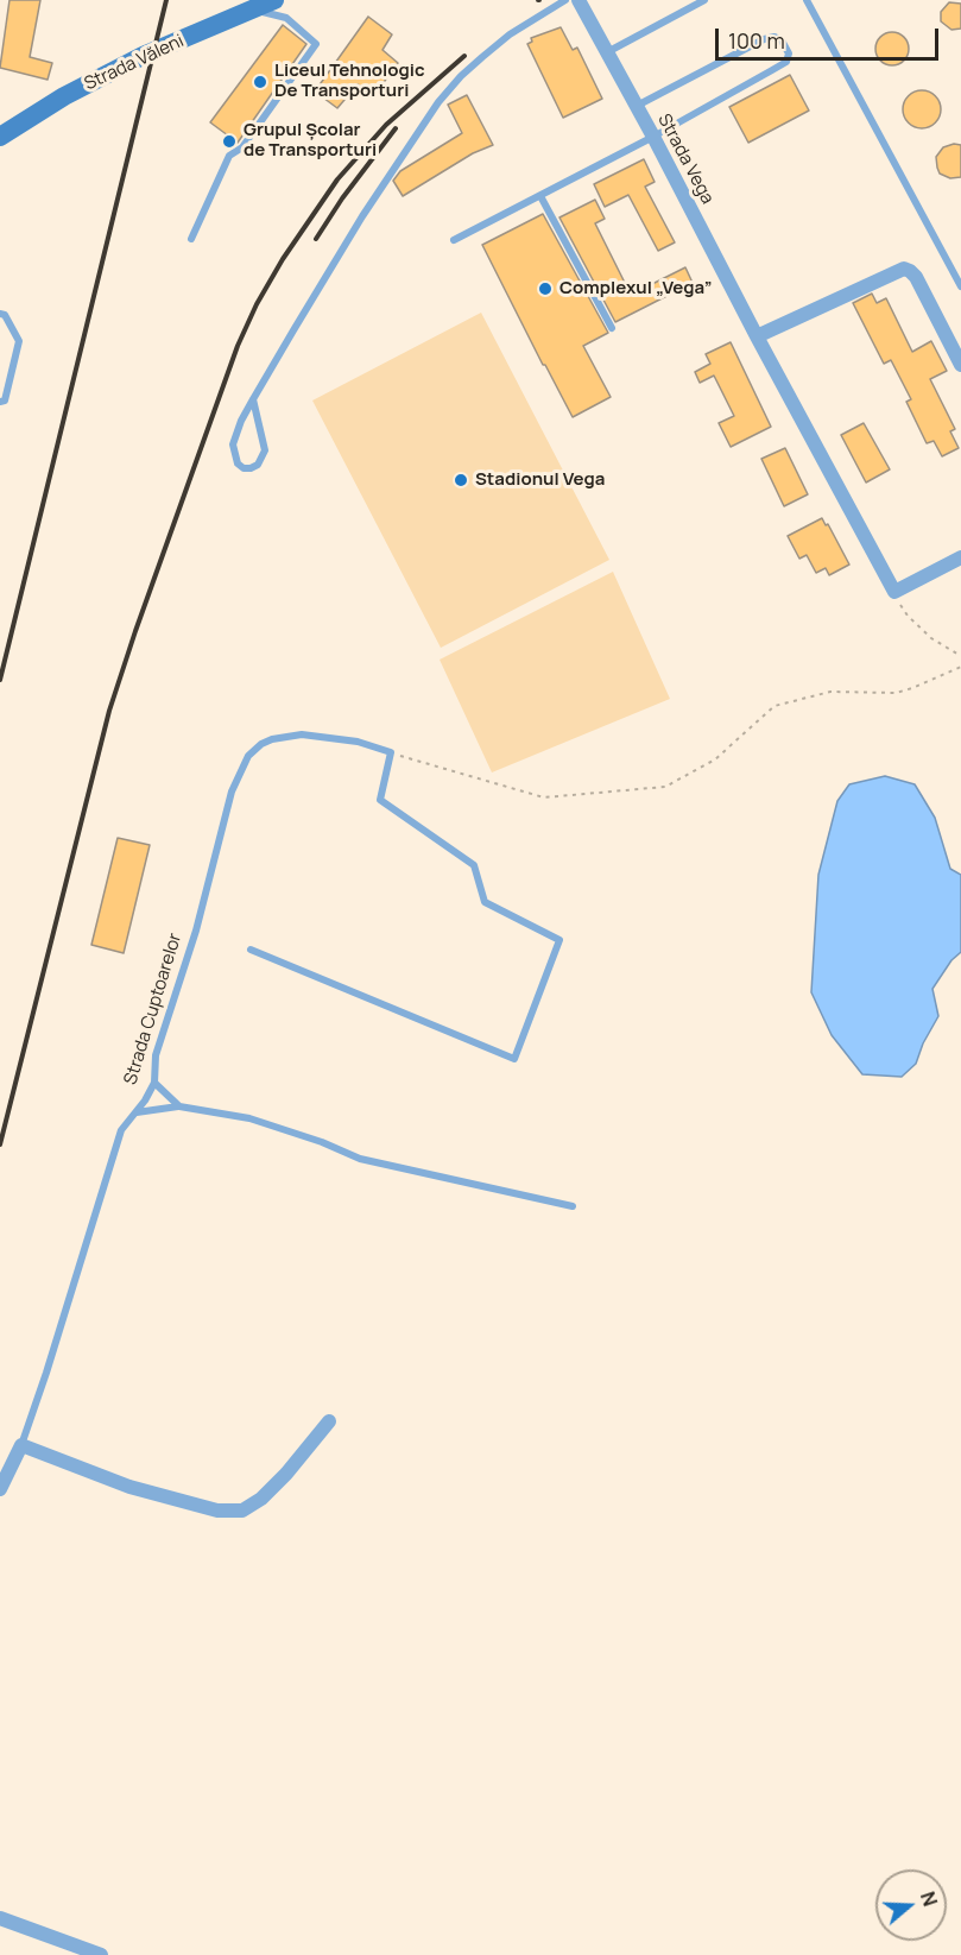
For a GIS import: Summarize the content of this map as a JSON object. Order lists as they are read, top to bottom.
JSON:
{
  "streets": {
    "main road": ["Strada Văleni"],
    "street": ["Strada Vega", "Strada Cuptoarelor"]
  },
  "places": [
    "Liceul Tehnologic De Transporturi",
    "Grupul Școlar de Transporturi",
    "Complexul „Vega”",
    "Stadionul Vega"
  ],
  "scale_bar": "100 m",
  "north": "right"
}
